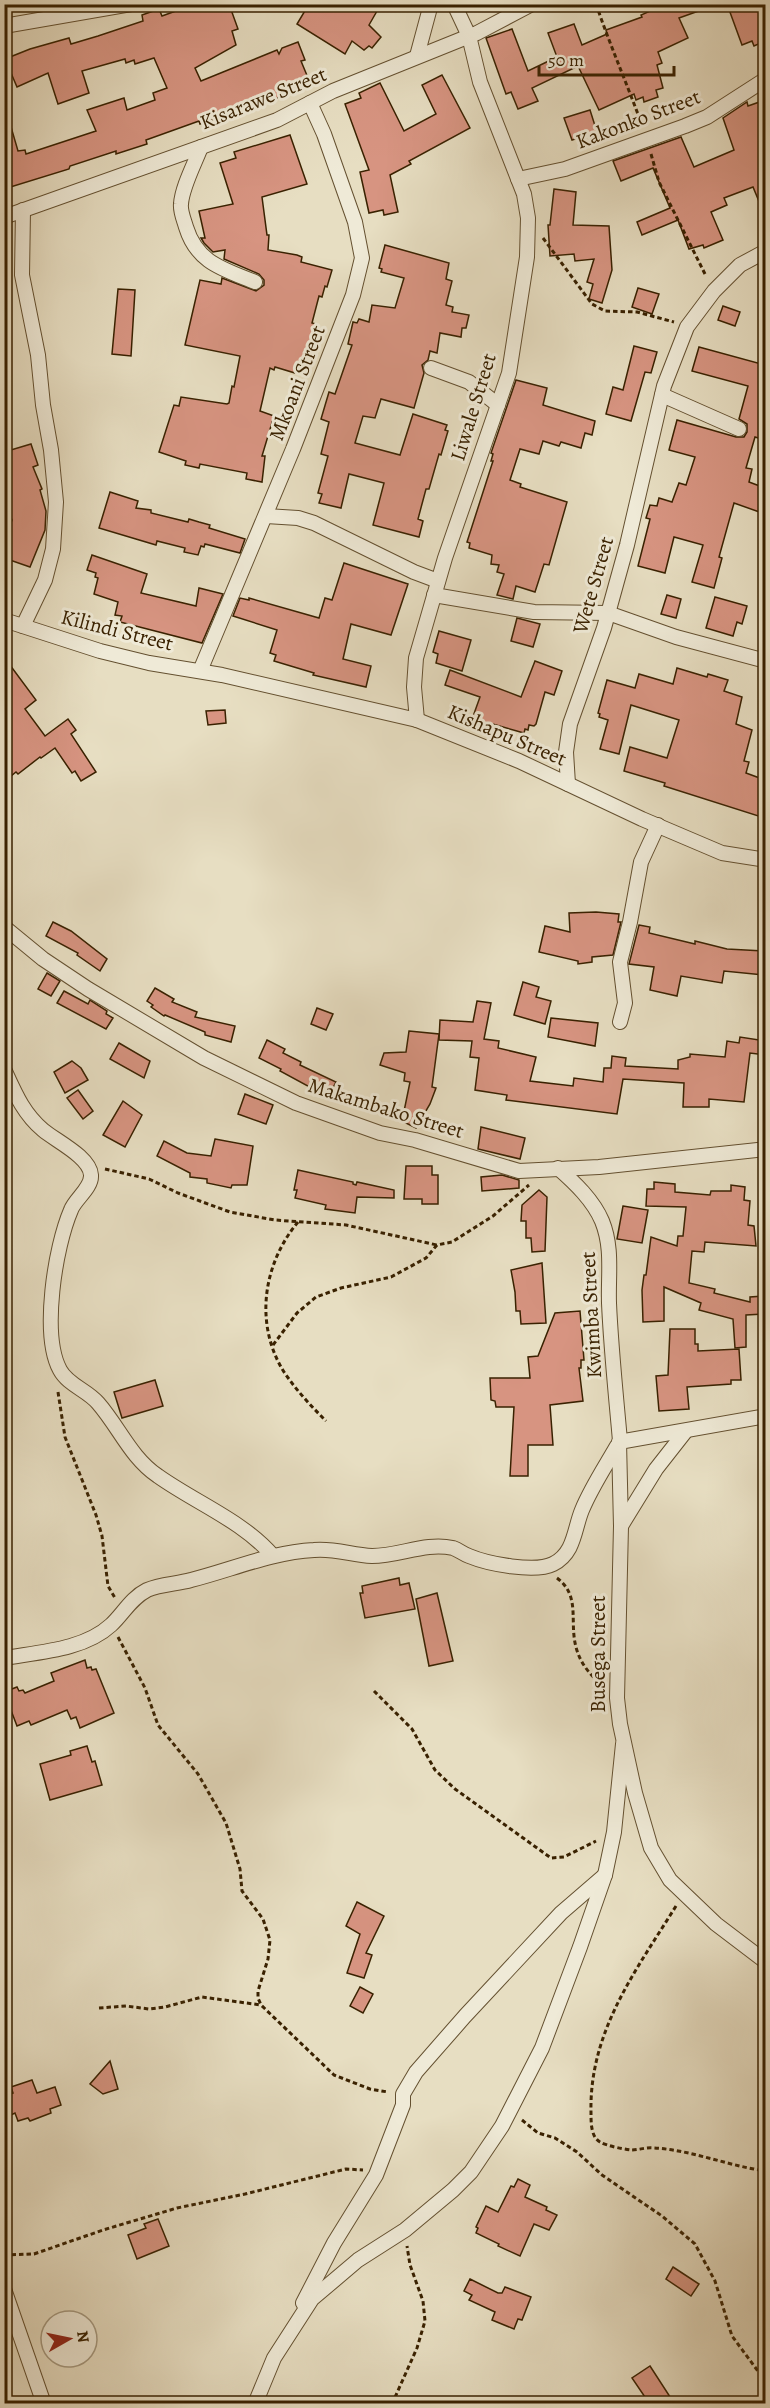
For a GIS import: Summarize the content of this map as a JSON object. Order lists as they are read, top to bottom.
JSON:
{
  "streets": {
    "street": [
      "Kisarawe Street",
      "Kakonko Street",
      "Mkoani Street",
      "Liwale Street",
      "Wete Street",
      "Kilindi Street",
      "Kishapu Street",
      "Makambako Street",
      "Kwimba Street",
      "Busega Street"
    ]
  },
  "crossings": [
    ["Kisarawe Street", "Mkoani Street"],
    ["Kisarawe Street", "Liwale Street"],
    ["Kakonko Street", "Liwale Street"],
    ["Mkoani Street", "Kilindi Street"],
    ["Liwale Street", "Kishapu Street"],
    ["Wete Street", "Kishapu Street"],
    ["Kilindi Street", "Kishapu Street"],
    ["Makambako Street", "Kwimba Street"],
    ["Kwimba Street", "Busega Street"]
  ],
  "scale_bar": "50 m",
  "north": "right"
}
